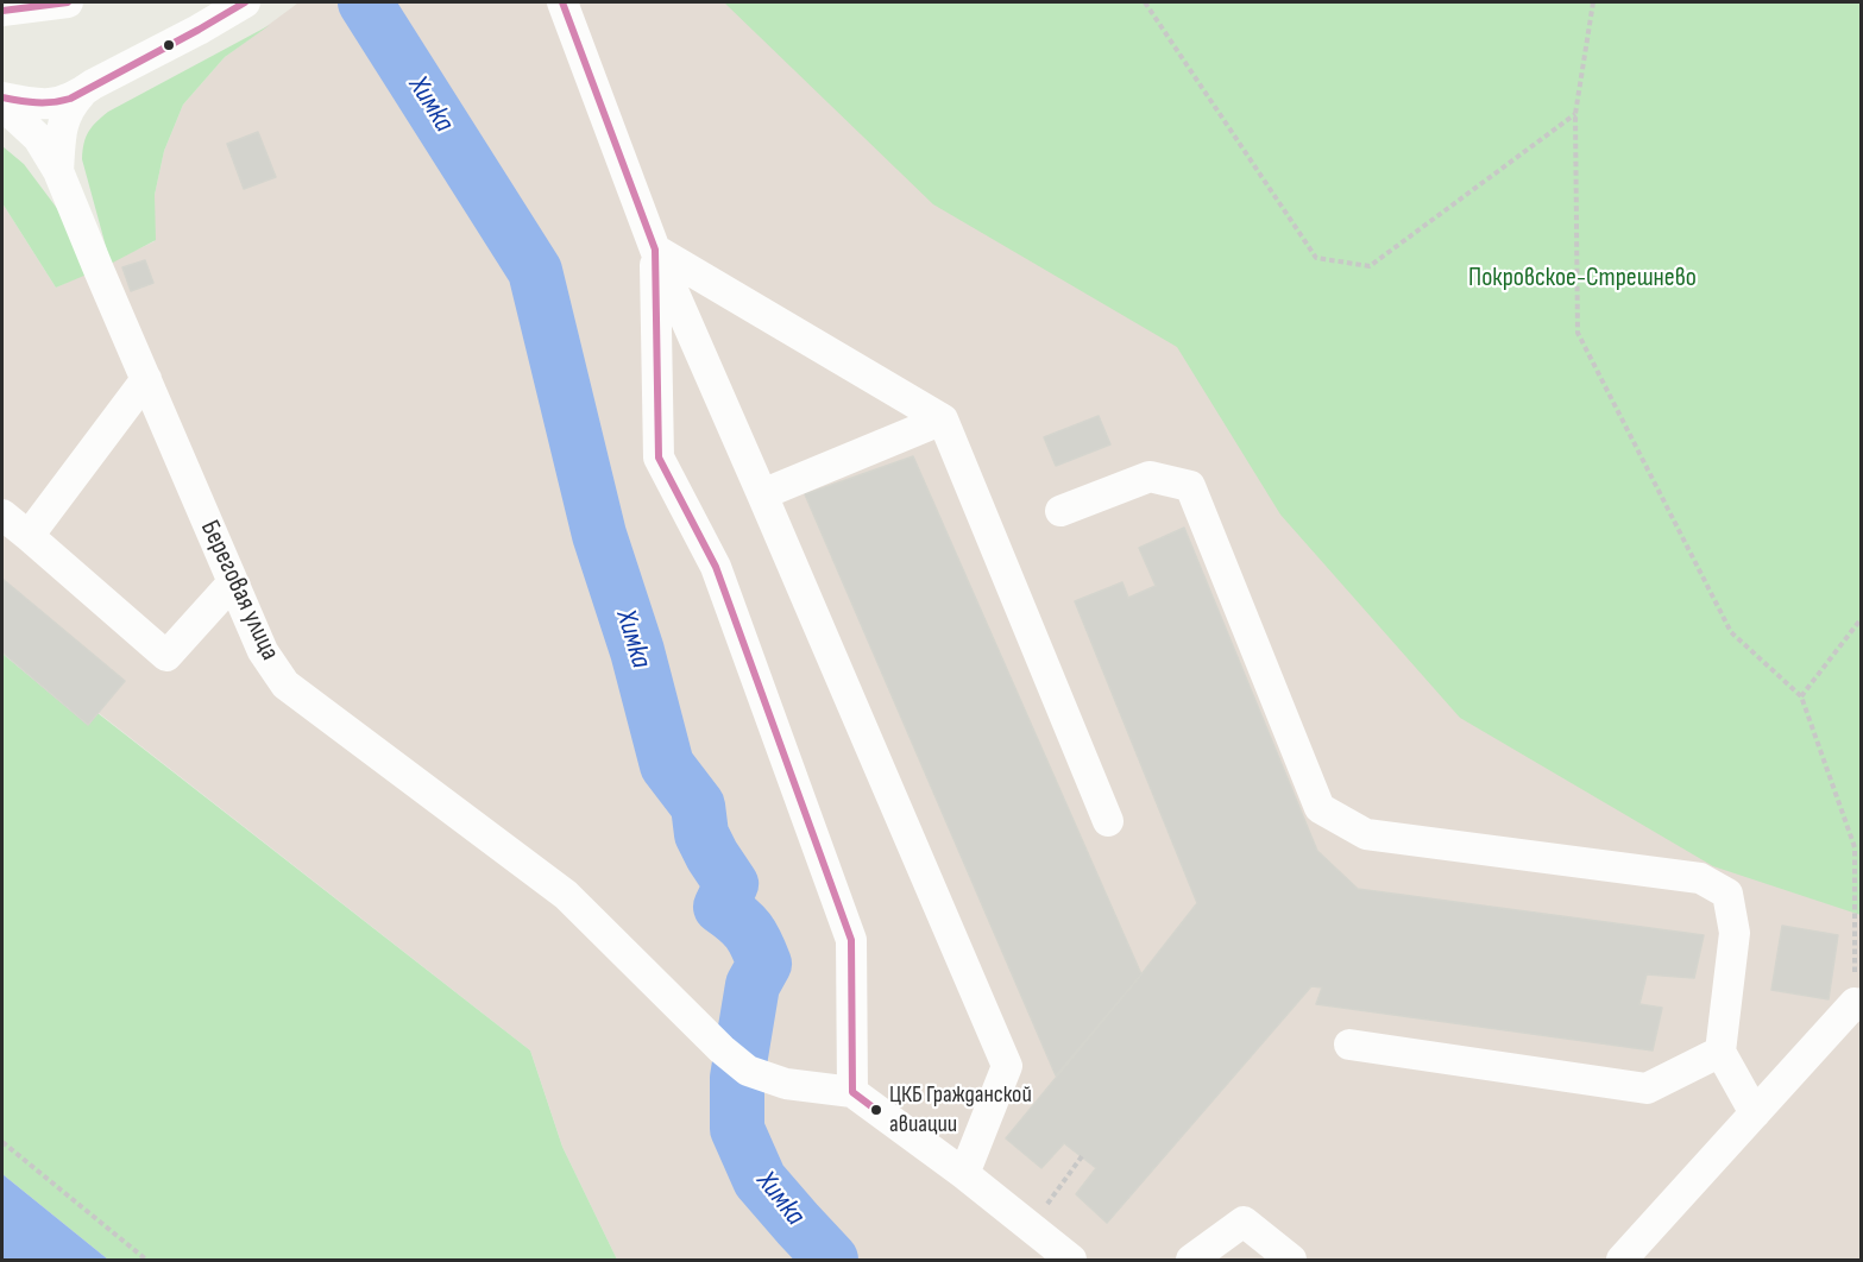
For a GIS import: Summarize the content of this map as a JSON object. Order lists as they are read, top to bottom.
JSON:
{
  "streets": {
    "street": ["Береговая улица"]
  },
  "water": ["Химка"],
  "parks": ["Покровское-Стрешнево"],
  "places": ["ЦКБ Гражданской авиации"]
}
